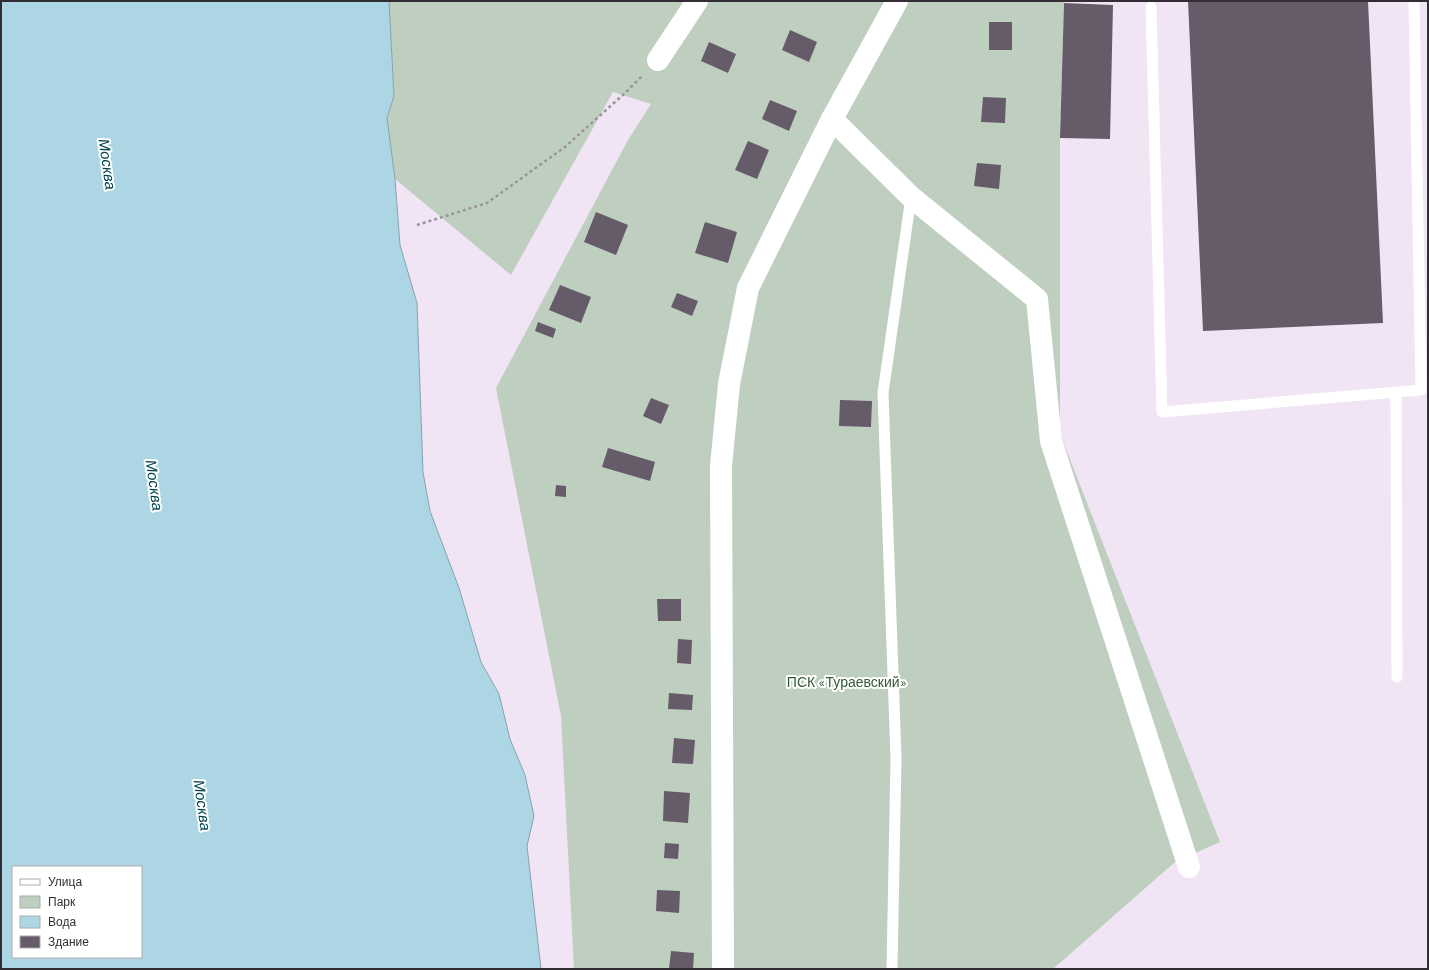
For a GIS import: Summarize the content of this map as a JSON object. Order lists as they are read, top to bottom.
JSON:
{
  "water": ["Москва"],
  "parks": ["ПСК «Тураевский»"],
  "legend": [
    "Улица",
    "Парк",
    "Вода",
    "Здание"
  ]
}
